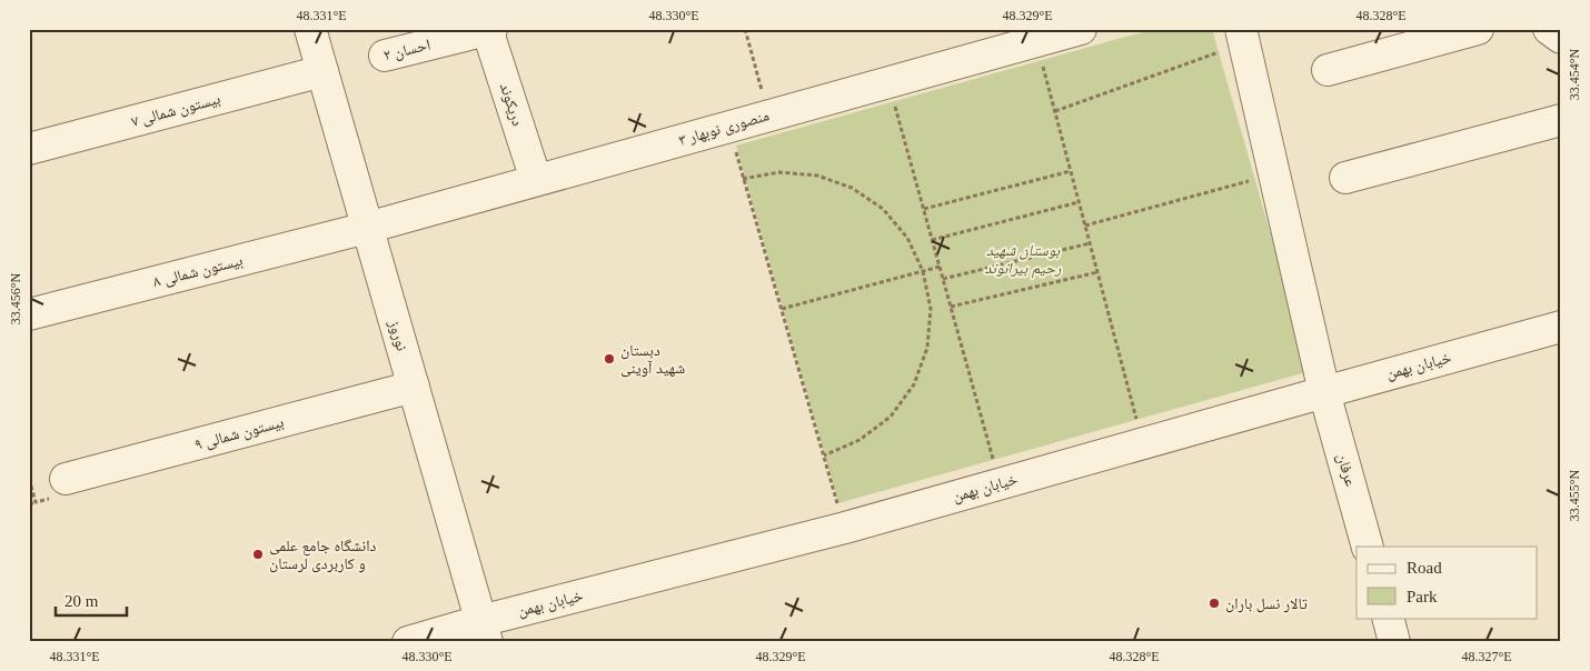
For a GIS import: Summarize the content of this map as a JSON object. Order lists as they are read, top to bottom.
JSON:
{
  "streets": {
    "street": [
      "احسان ۲",
      "دریکوند",
      "بیستون شمالی ۷",
      "منصوری نوبهار ۳",
      "بیستون شمالی ۸",
      "نوروز",
      "خیابان بهمن",
      "بیستون شمالی ۹",
      "عرفان"
    ]
  },
  "crossings": [
    ["احسان ۲", "دریکوند"],
    ["دریکوند", "منصوری نوبهار ۳"],
    ["بیستون شمالی ۷", "نوروز"],
    ["منصوری نوبهار ۳", "بیستون شمالی ۸"],
    ["منصوری نوبهار ۳", "نوروز"],
    ["بیستون شمالی ۸", "نوروز"],
    ["نوروز", "خیابان بهمن"],
    ["نوروز", "بیستون شمالی ۹"],
    ["خیابان بهمن", "عرفان"]
  ],
  "parks": ["بوستان شهید رحیم بیرانوند"],
  "places": ["دبستان شهید آوینی", "دانشگاه جامع علمی و کاربردی لرستان", "تالار نسل باران"],
  "legend": ["Road", "Park"],
  "scale_bar": "20 m",
  "coordinates": [
    "48.331°E",
    "48.330°E",
    "48.329°E",
    "48.328°E",
    "33.454°N",
    "33.456°N",
    "33.455°N",
    "48.327°E"
  ]
}
